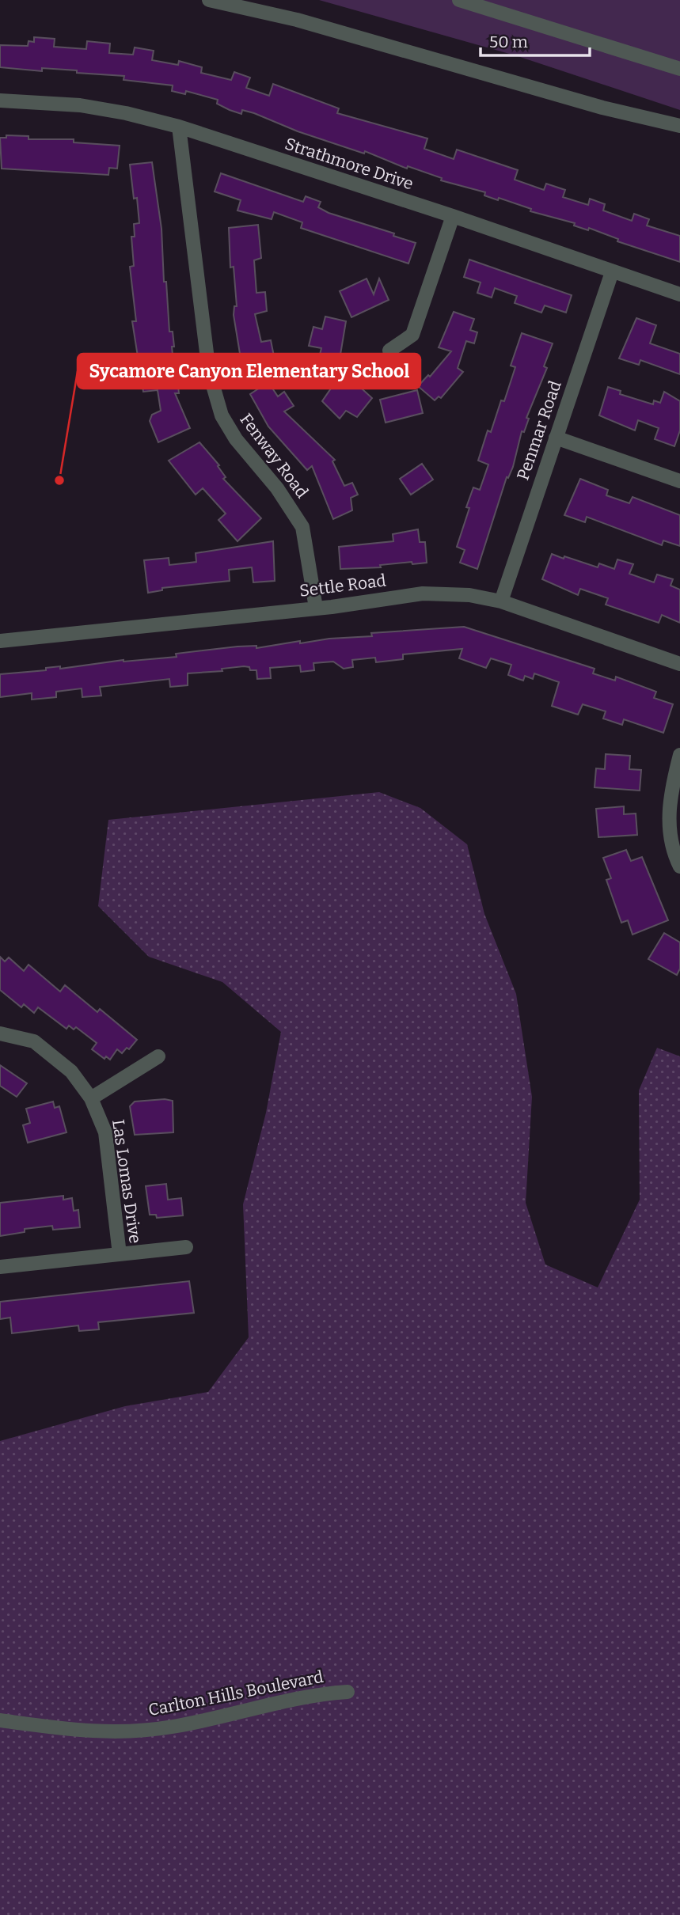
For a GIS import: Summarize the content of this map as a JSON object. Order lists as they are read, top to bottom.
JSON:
{
  "streets": {
    "street": [
      "Strathmore Drive",
      "Penmar Road",
      "Fenway Road",
      "Settle Road",
      "Las Lomas Drive",
      "Carlton Hills Boulevard"
    ]
  },
  "crossings": [
    ["Strathmore Drive", "Penmar Road"],
    ["Strathmore Drive", "Fenway Road"],
    ["Penmar Road", "Settle Road"],
    ["Fenway Road", "Settle Road"]
  ],
  "places": ["Sycamore Canyon Elementary School"],
  "scale_bar": "50 m"
}
